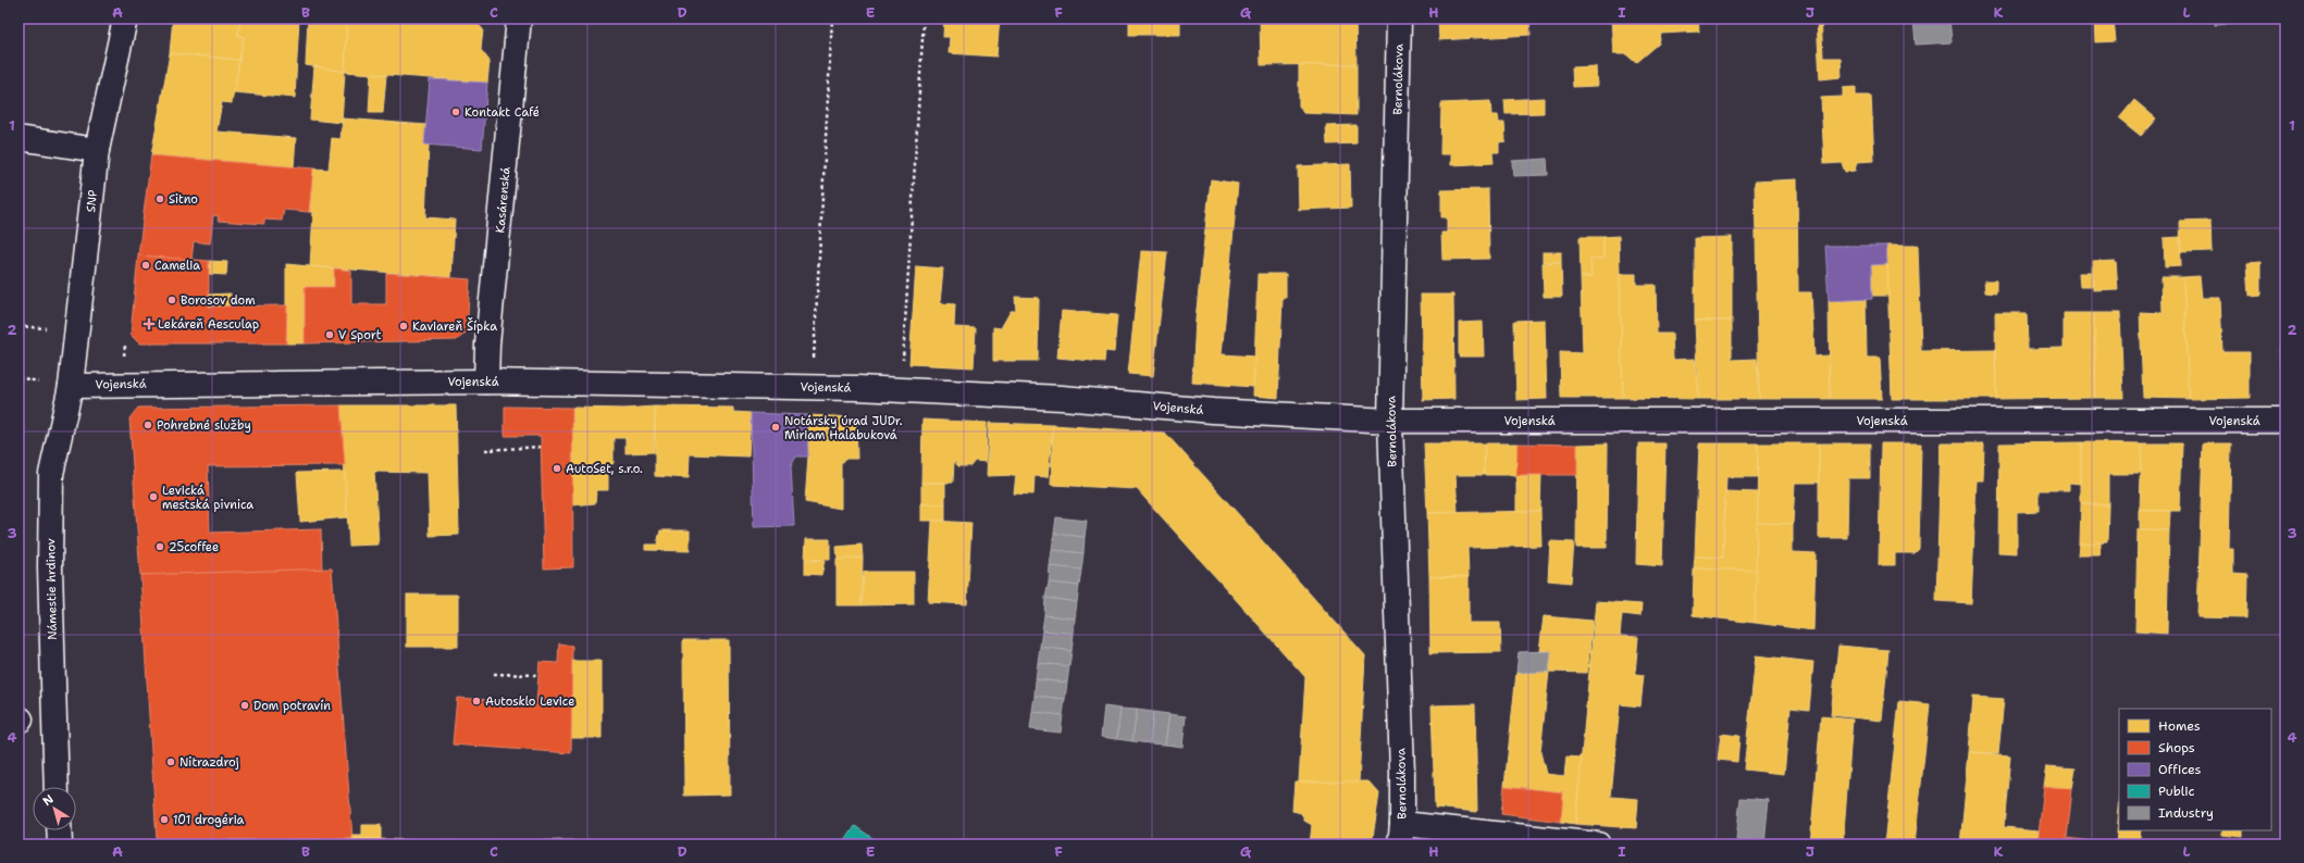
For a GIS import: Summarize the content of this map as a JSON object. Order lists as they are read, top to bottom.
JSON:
{
  "streets": {
    "street": [
      "Bernolákova",
      "Kasárenská",
      "SNP",
      "Vojenská",
      "Námestie hrdinov"
    ]
  },
  "crossings": [
    ["Bernolákova", "Vojenská"],
    ["Kasárenská", "Vojenská"],
    ["SNP", "Vojenská"],
    ["SNP", "Námestie hrdinov"],
    ["Vojenská", "Námestie hrdinov"]
  ],
  "places": {
    "other": [
      "Kontakt Café",
      "Sitno",
      "Camelia",
      "Borosov dom",
      "Kaviareň Šípka",
      "V Sport",
      "Pohrebné služby",
      "Notársky úrad JUDr. Miriam Halabuková",
      "AutoSet, s.r.o.",
      "Levická mestská pivnica",
      "25coffee",
      "Autosklo Levice",
      "Dom potravín",
      "Nitrazdroj",
      "101 drogéria"
    ],
    "health": ["Lekáreň Aesculap"]
  },
  "legend": [
    "Homes",
    "Shops",
    "Offices",
    "Public",
    "Industry"
  ],
  "north": "top left",
  "grid": {
    "columns": [
      "A",
      "B",
      "C",
      "D",
      "E",
      "F",
      "G",
      "H",
      "I",
      "J",
      "K",
      "L"
    ],
    "rows": [
      "1",
      "2",
      "3",
      "4"
    ]
  }
}
